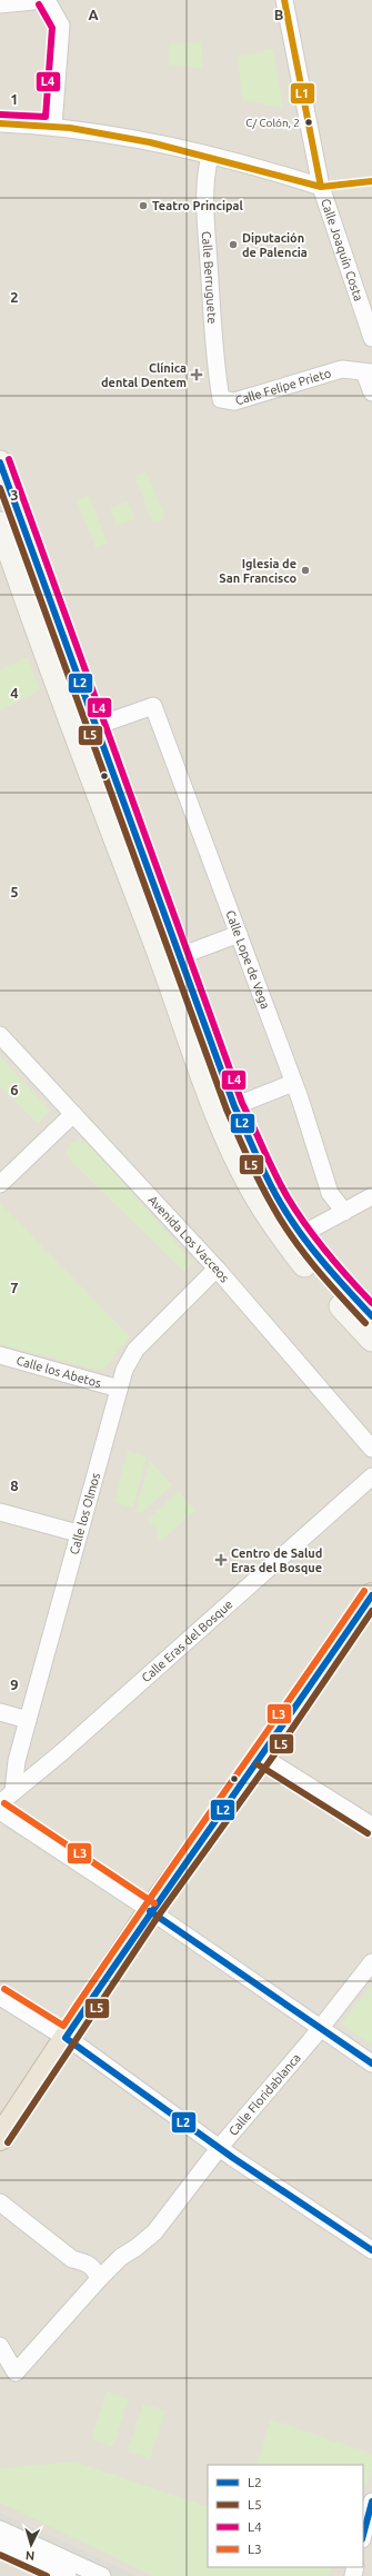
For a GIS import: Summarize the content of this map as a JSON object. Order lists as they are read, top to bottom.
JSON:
{
  "streets": {
    "street": [
      "Calle Joaquín Costa",
      "Calle Berruguete",
      "Calle Felipe Prieto",
      "Calle Lope de Vega",
      "Avenida Los Vacceos",
      "Calle los Abetos",
      "Calle los Olmos",
      "Calle Eras del Bosque",
      "Calle Floridablanca"
    ]
  },
  "crossings": [
    ["Calle Berruguete", "Calle Felipe Prieto"],
    ["Avenida Los Vacceos", "Calle los Olmos"],
    ["Calle los Abetos", "Calle los Olmos"],
    ["Calle los Olmos", "Calle Eras del Bosque"]
  ],
  "places": {
    "other": [
      "C/ Colón, 2",
      "Teatro Principal",
      "Diputación de Palencia",
      "Iglesia de San Francisco"
    ],
    "health": ["Clínica dental Dentem", "Centro de Salud Eras del Bosque"]
  },
  "lines": [
    "transit line L1",
    "transit line L4",
    "transit line L2",
    "transit line L5",
    "transit line L3"
  ],
  "legend": [
    "L2",
    "L5",
    "L4",
    "L3"
  ],
  "north": "bottom",
  "grid": {
    "columns": ["A", "B"],
    "rows": [
      "1",
      "2",
      "3",
      "4",
      "5",
      "6",
      "7",
      "8",
      "9"
    ]
  }
}
